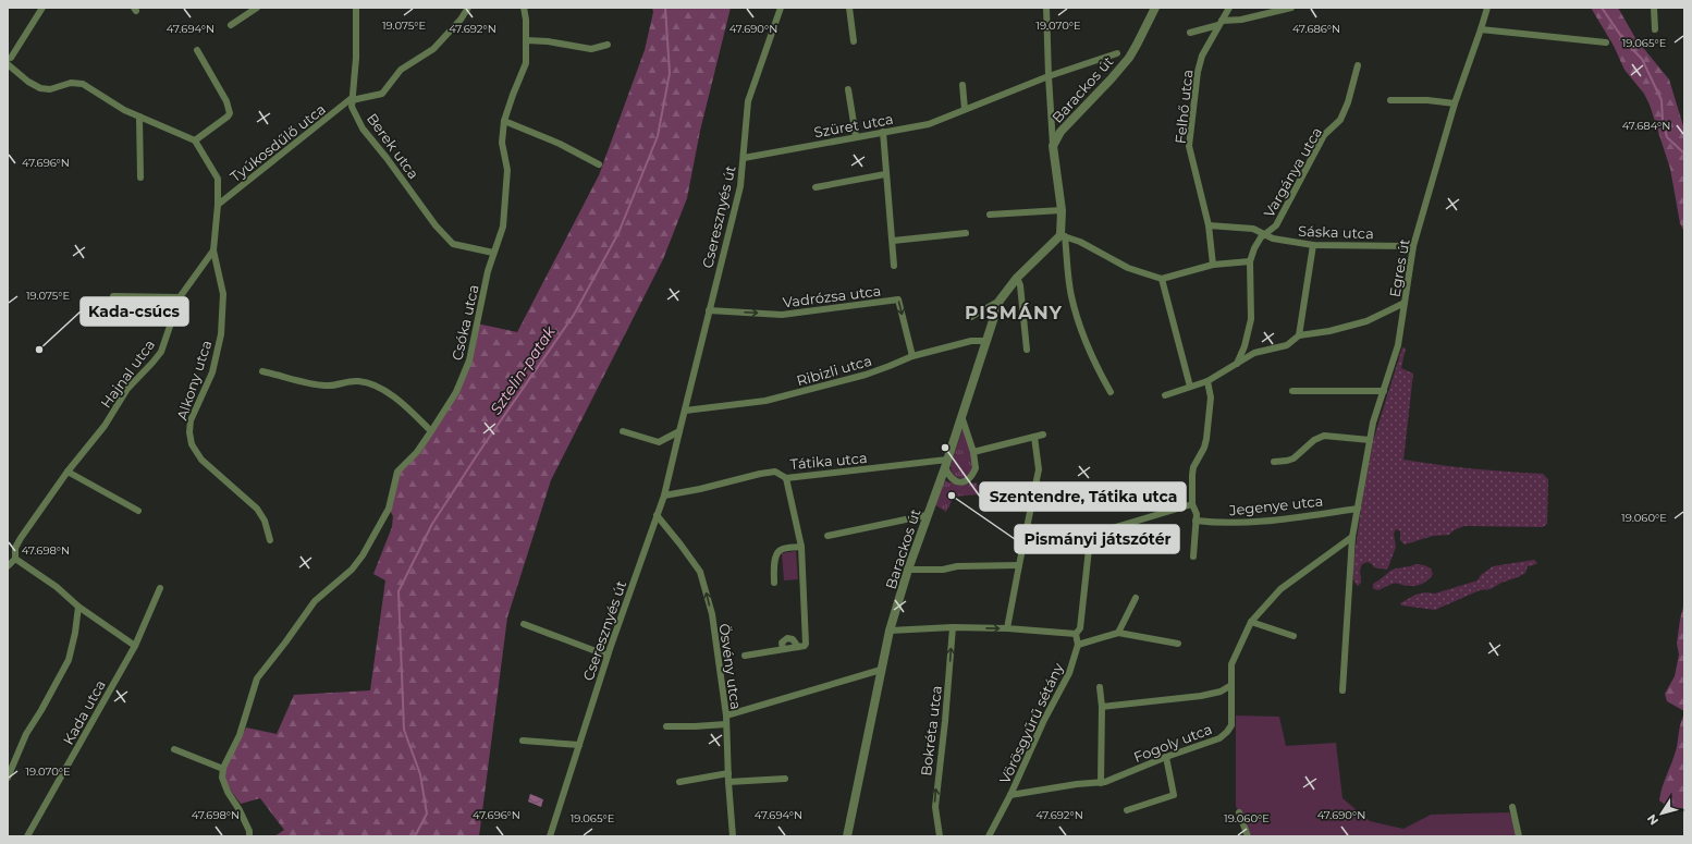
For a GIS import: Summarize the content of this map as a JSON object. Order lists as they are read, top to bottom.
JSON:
{
  "streets": {
    "street": [
      "Barackos út",
      "Felhő utca",
      "Szüret utca",
      "Tyúkosdűlő utca",
      "Berek utca",
      "Vargánya utca",
      "Cseresznyés út",
      "Sáska utca",
      "Egres út",
      "Vadrózsa utca",
      "Csóka utca",
      "Ribizli utca",
      "Hajnal utca",
      "Alkony utca",
      "Tátika utca",
      "Jegenye utca",
      "Ösvény utca",
      "Kada utca",
      "Vörösgyűrű sétány",
      "Bokréta utca",
      "Fogoly utca"
    ]
  },
  "crossings": [
    ["Barackos út", "Ribizli utca"],
    ["Barackos út", "Tátika utca"],
    ["Felhő utca", "Sáska utca"],
    ["Szüret utca", "Cseresznyés út"],
    ["Tyúkosdűlő utca", "Berek utca"],
    ["Berek utca", "Csóka utca"],
    ["Vargánya utca", "Sáska utca"],
    ["Cseresznyés út", "Vadrózsa utca"],
    ["Cseresznyés út", "Ribizli utca"],
    ["Cseresznyés út", "Tátika utca"],
    ["Cseresznyés út", "Ösvény utca"],
    ["Sáska utca", "Egres út"],
    ["Egres út", "Jegenye utca"],
    ["Egres út", "Fogoly utca"],
    ["Vadrózsa utca", "Ribizli utca"],
    ["Hajnal utca", "Alkony utca"],
    ["Vörösgyűrű sétány", "Fogoly utca"]
  ],
  "one_way": ["Vadrózsa utca", "Ösvény utca", "Bokréta utca"],
  "districts": ["PISMÁNY"],
  "water": ["Sztelin-patak"],
  "places": ["Kada-csúcs", "Szentendre, Tátika utca", "Pismányi játszótér"],
  "north": "bottom left",
  "coordinates": [
    "19.075°E",
    "19.070°E",
    "47.694°N",
    "47.692°N",
    "47.690°N",
    "47.686°N",
    "19.065°E",
    "47.684°N",
    "47.696°N",
    "19.060°E",
    "47.698°N"
  ]
}
